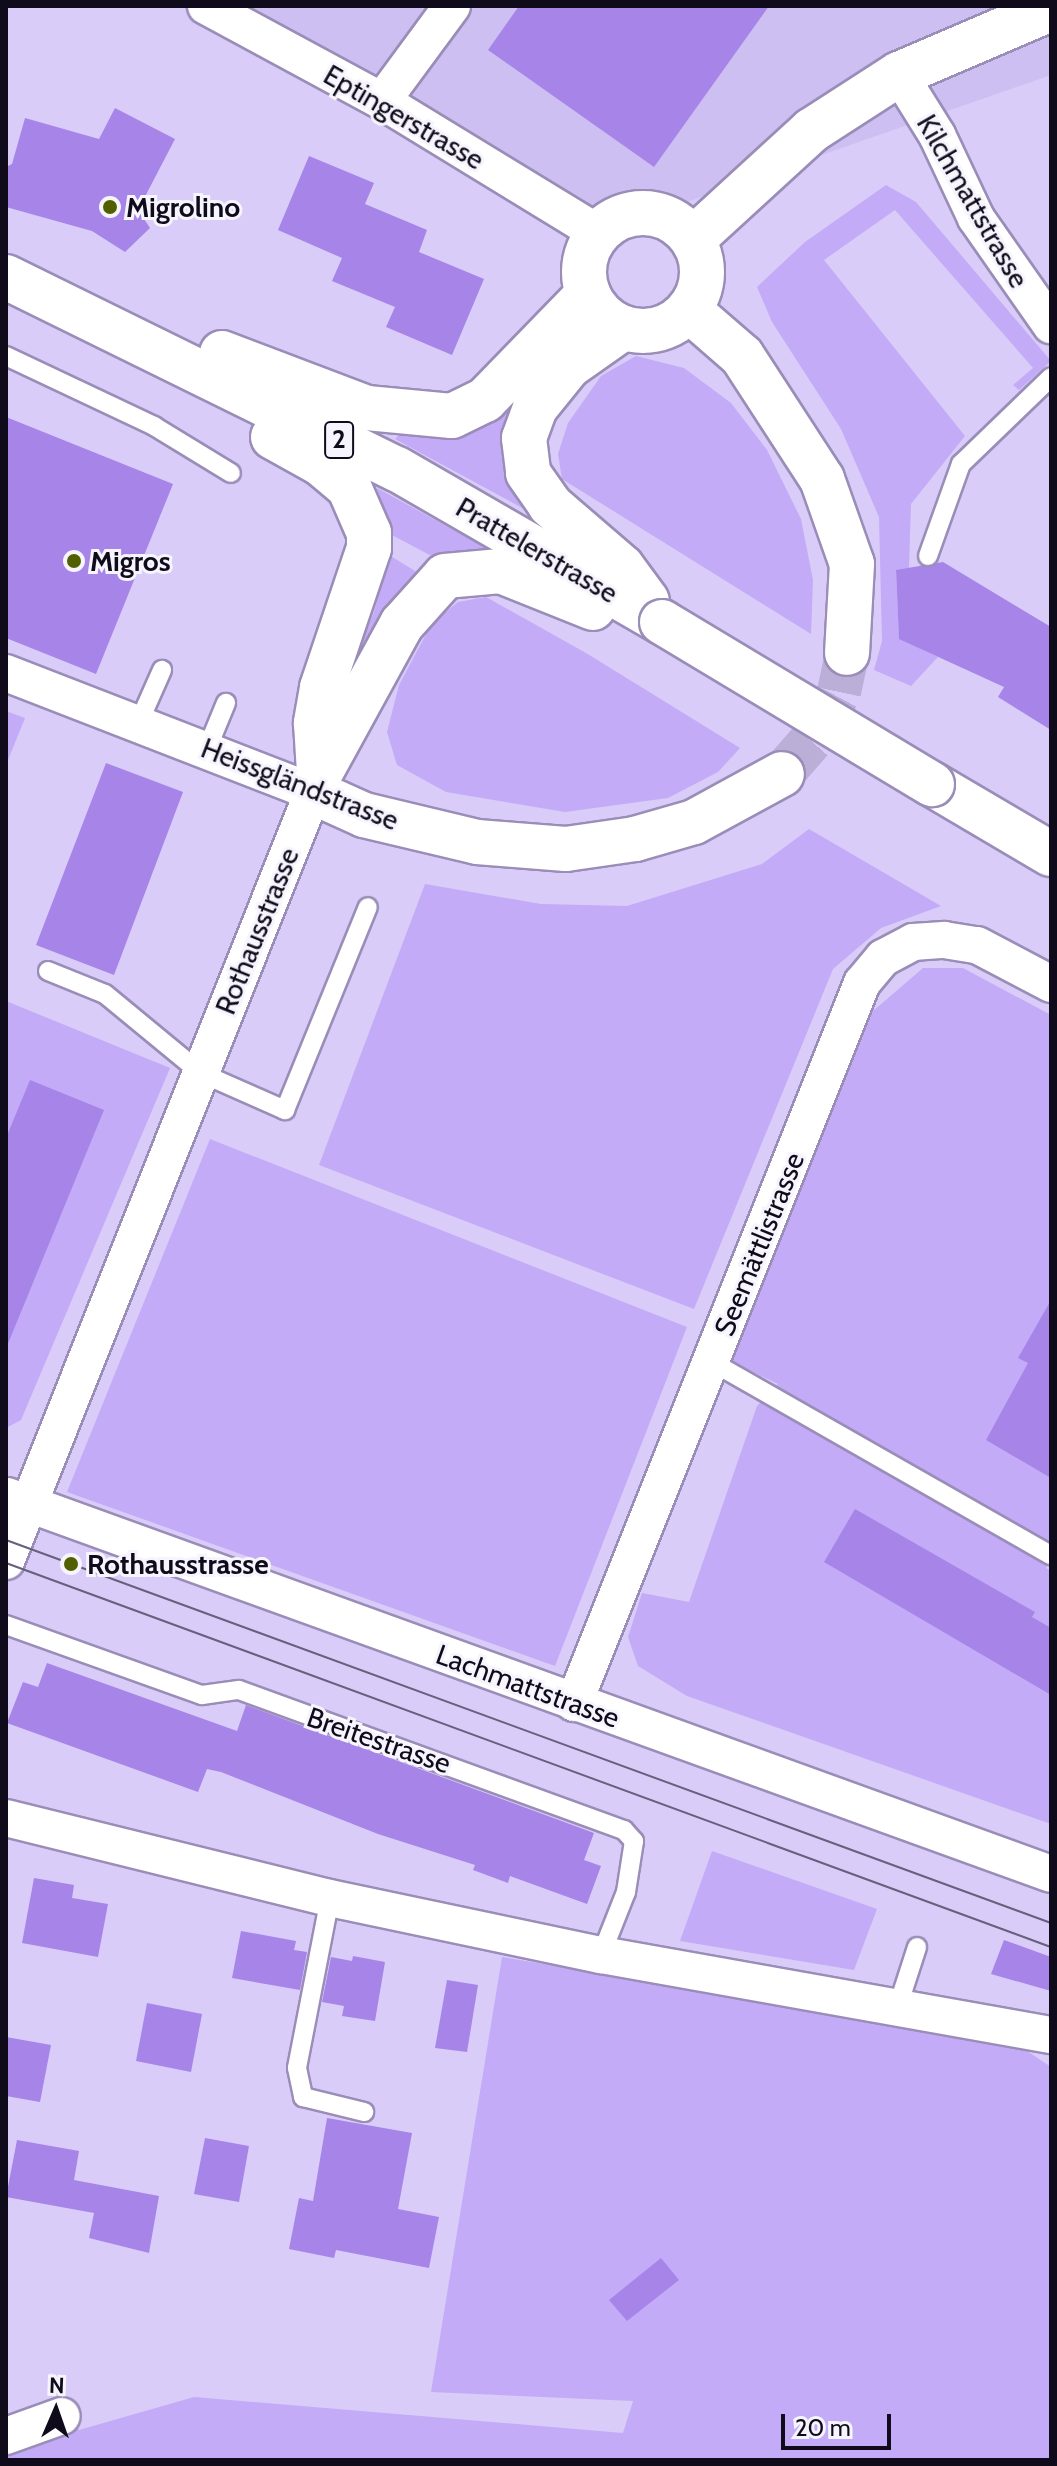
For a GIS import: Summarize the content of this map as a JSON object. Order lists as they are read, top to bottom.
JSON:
{
  "streets": {
    "main road": ["2", "Prattelerstrasse", "Heissgländstrasse"],
    "street": [
      "Eptingerstrasse",
      "Kilchmattstrasse",
      "Rothausstrasse",
      "Seemättlistrasse",
      "Lachmattstrasse"
    ],
    "lane": ["Breitestrasse"]
  },
  "crossings": [
    ["Heissgländstrasse", "Rothausstrasse"],
    ["Rothausstrasse", "Lachmattstrasse"],
    ["Seemättlistrasse", "Lachmattstrasse"]
  ],
  "places": ["Migrolino", "Migros", "Rothausstrasse"],
  "scale_bar": "20 m",
  "north": "top"
}
